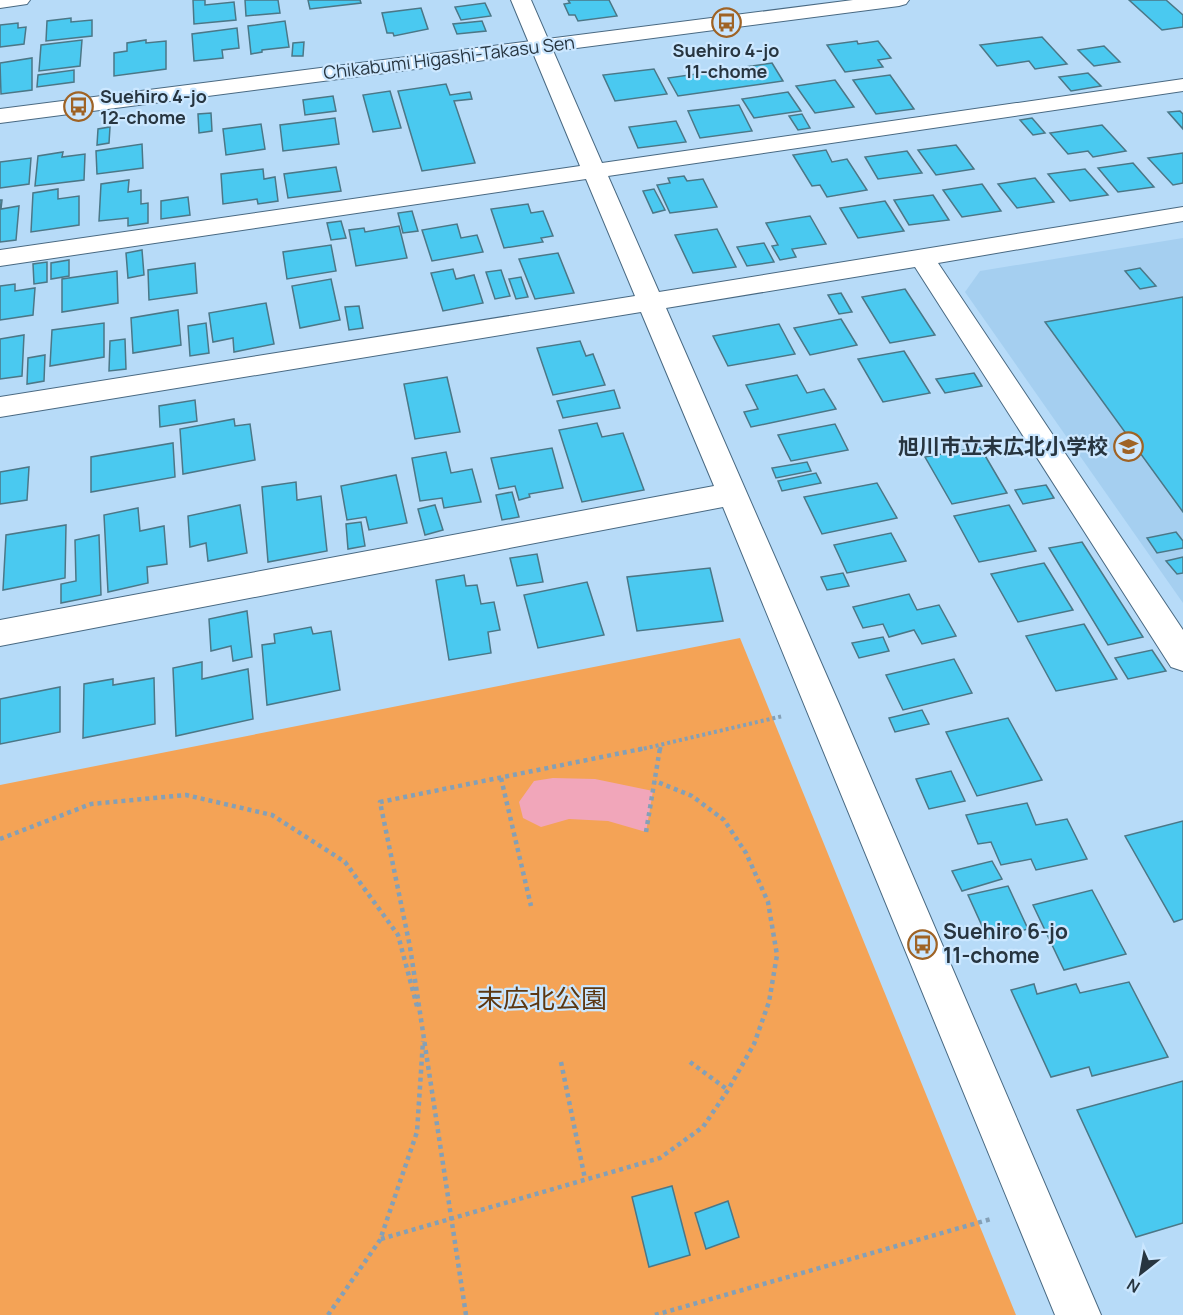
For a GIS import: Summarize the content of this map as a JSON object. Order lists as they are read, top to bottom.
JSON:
{
  "streets": {
    "street": ["Chikabumi Higashi-Takasu Sen"]
  },
  "parks": ["末広北公園"],
  "places": {
    "bus stop": ["Suehiro 4-jo 11-chome", "Suehiro 4-jo 12-chome", "Suehiro 6-jo 11-chome"],
    "school or university": ["旭川市立末広北小学校"]
  },
  "north": "bottom left"
}
